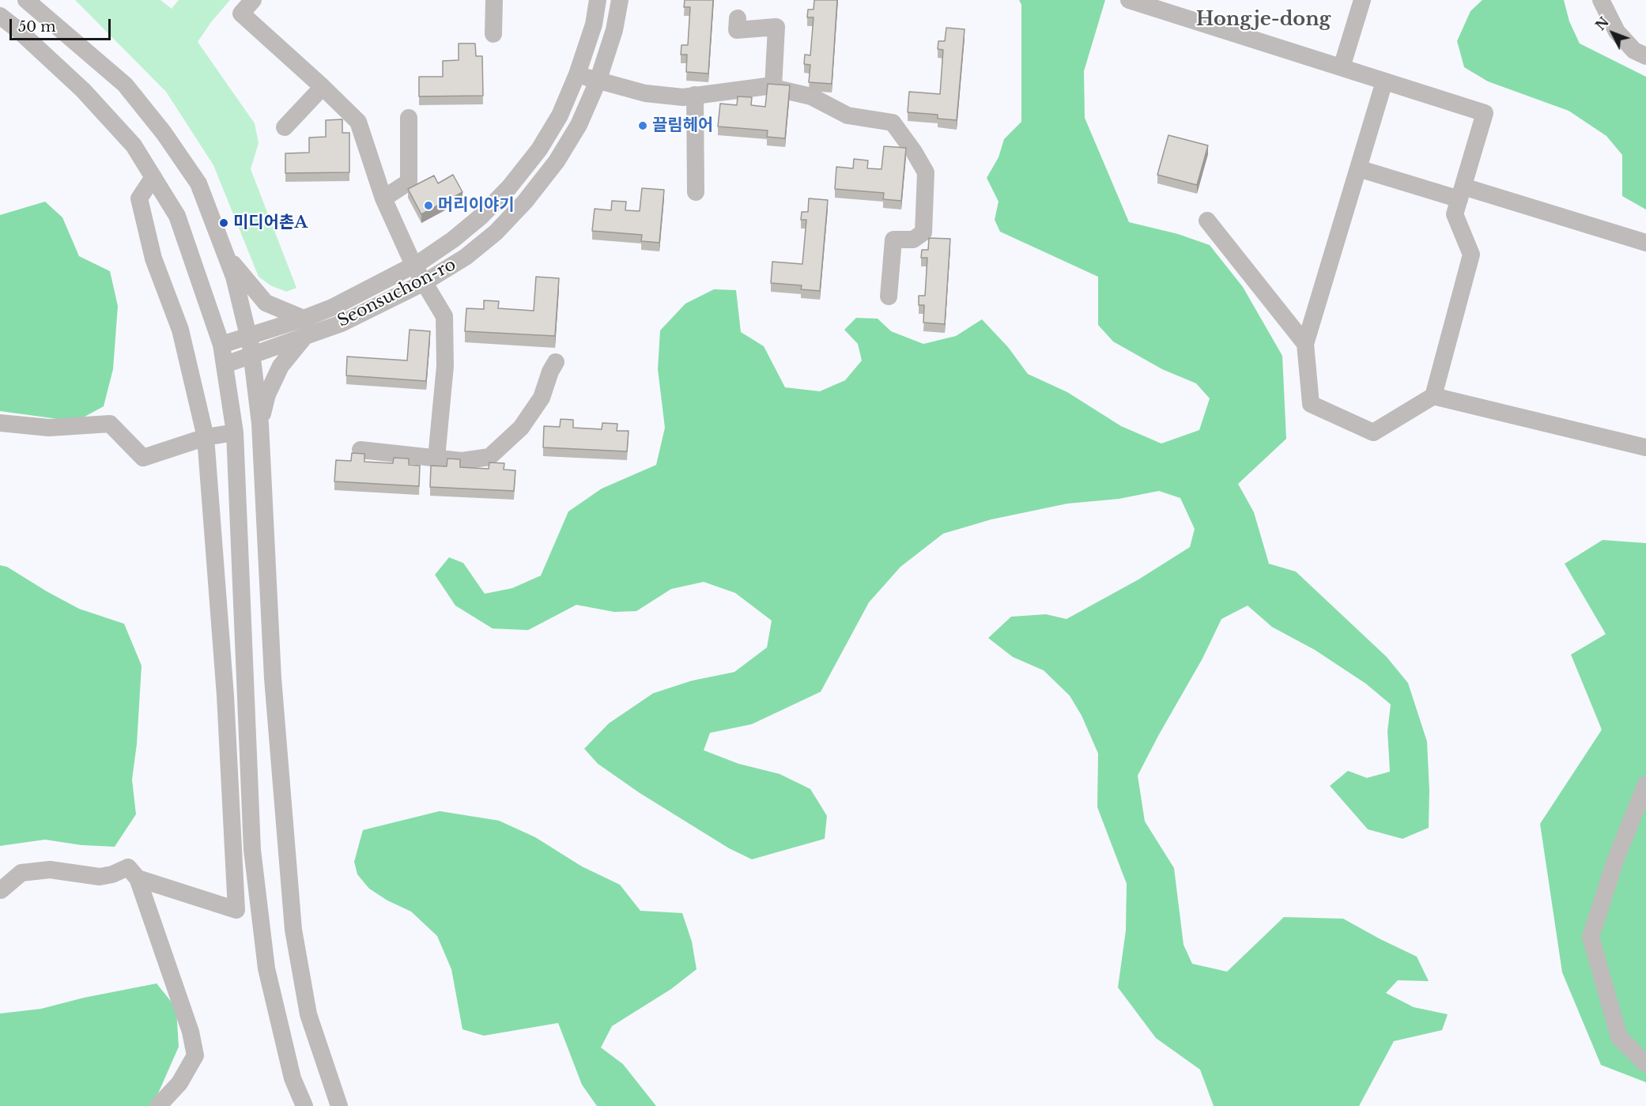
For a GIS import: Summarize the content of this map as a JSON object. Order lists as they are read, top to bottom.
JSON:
{
  "streets": {
    "street": ["Seonsuchon-ro"]
  },
  "districts": ["Hongje-dong"],
  "places": ["끌림헤어", "머리이야기", "미디어촌A"],
  "scale_bar": "50 m",
  "north": "top left"
}
